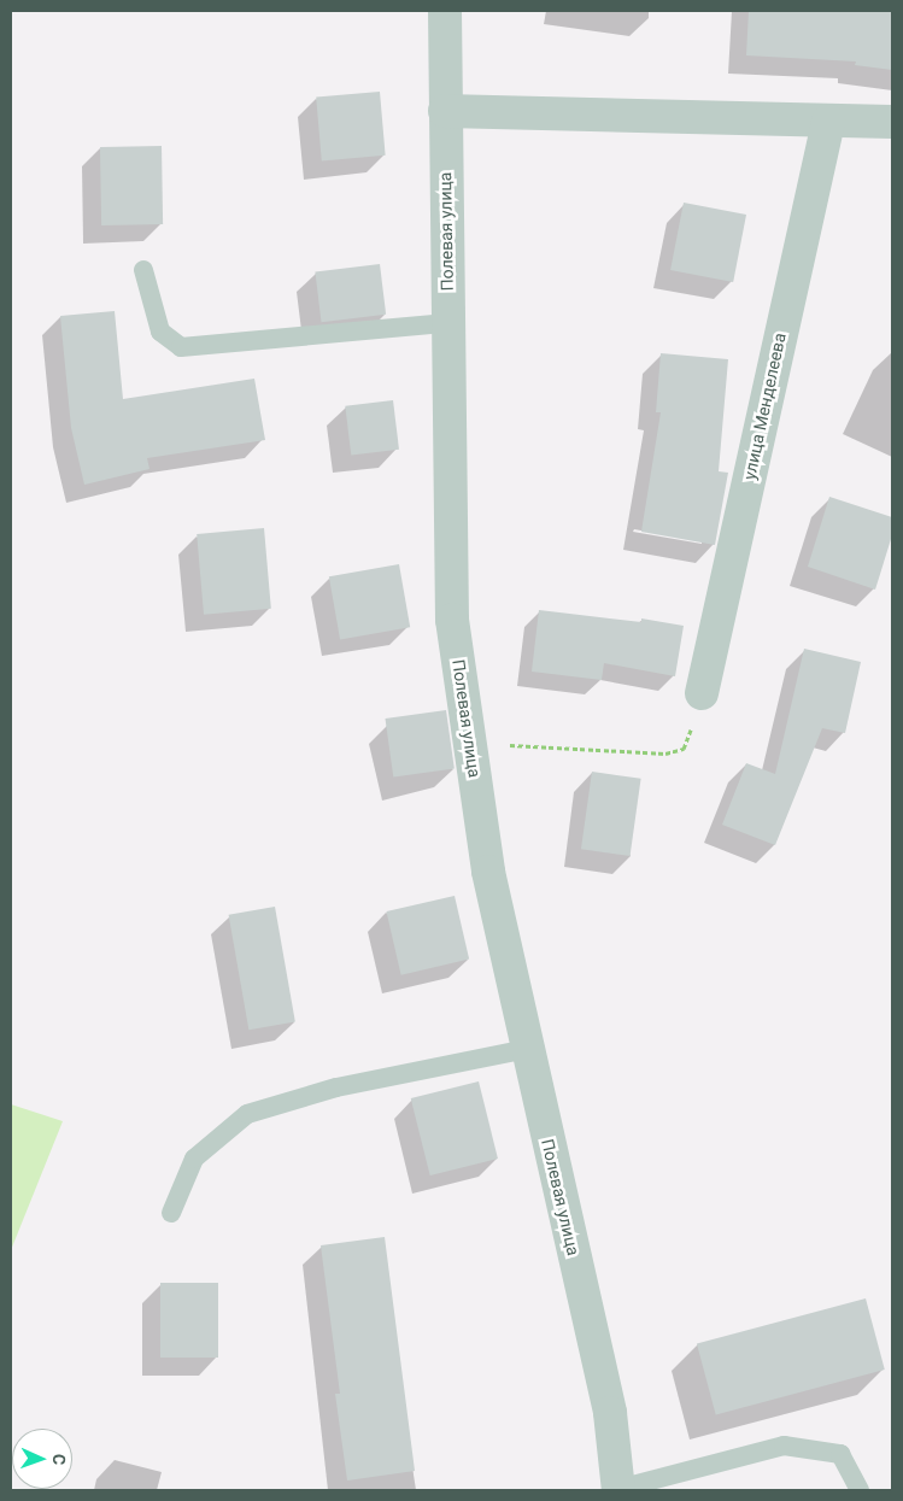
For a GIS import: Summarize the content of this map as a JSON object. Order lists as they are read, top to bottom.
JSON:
{
  "streets": {
    "street": ["Полевая улица", "улица Менделеева"]
  },
  "north": "right"
}
